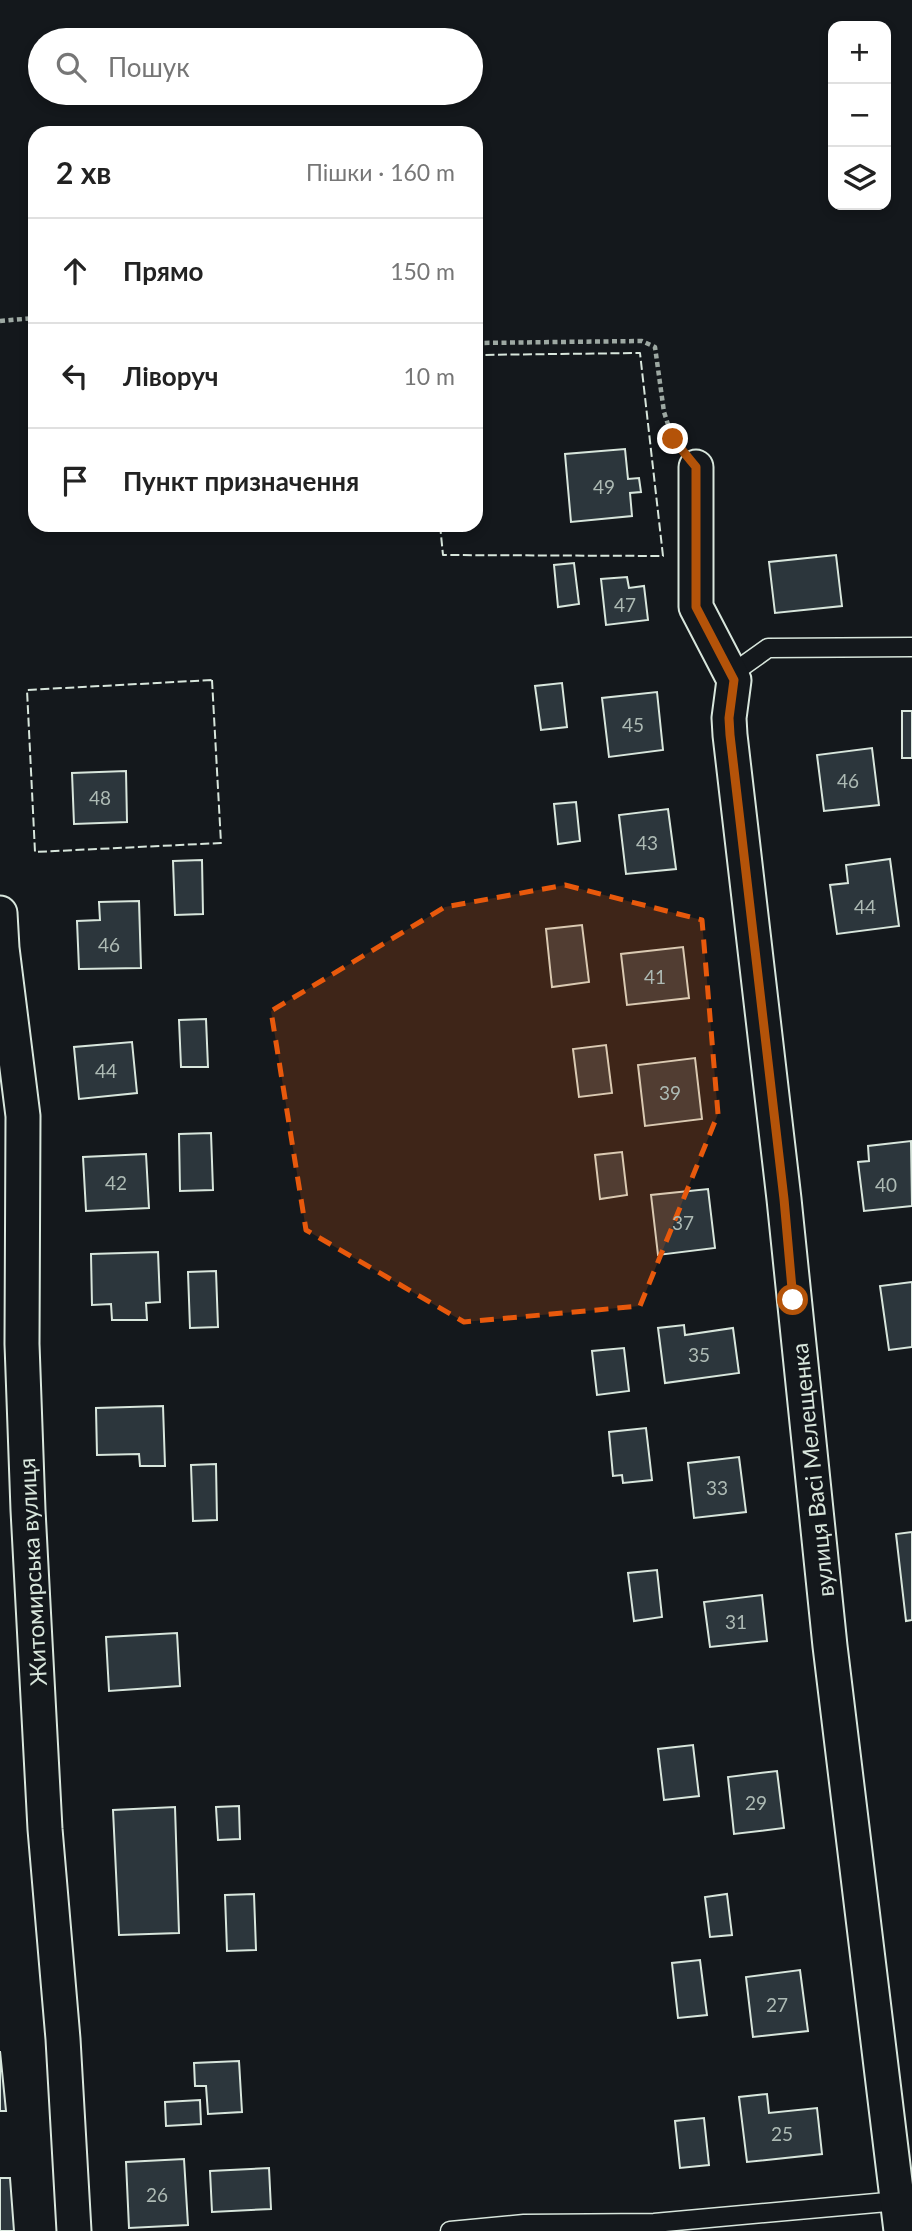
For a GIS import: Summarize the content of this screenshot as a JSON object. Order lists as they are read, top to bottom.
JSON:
{
  "streets": {
    "street": ["вулиця Васі Мелещенка", "Житомирська вулиця"]
  },
  "house_numbers": [
    "49",
    "47",
    "45",
    "46",
    "48",
    "43",
    "44",
    "46",
    "41",
    "44",
    "39",
    "42",
    "40",
    "37",
    "35",
    "33",
    "31",
    "29",
    "27",
    "25",
    "26"
  ],
  "page": {
    "map_buttons": ["+", "−"],
    "search": "Пошук",
    "heading": ["2 хв", "Пішки · 160 m"],
    "list": [
      ["Прямо", "150 m"],
      ["Ліворуч", "10 m"],
      "Пункт призначення"
    ]
  }
}
